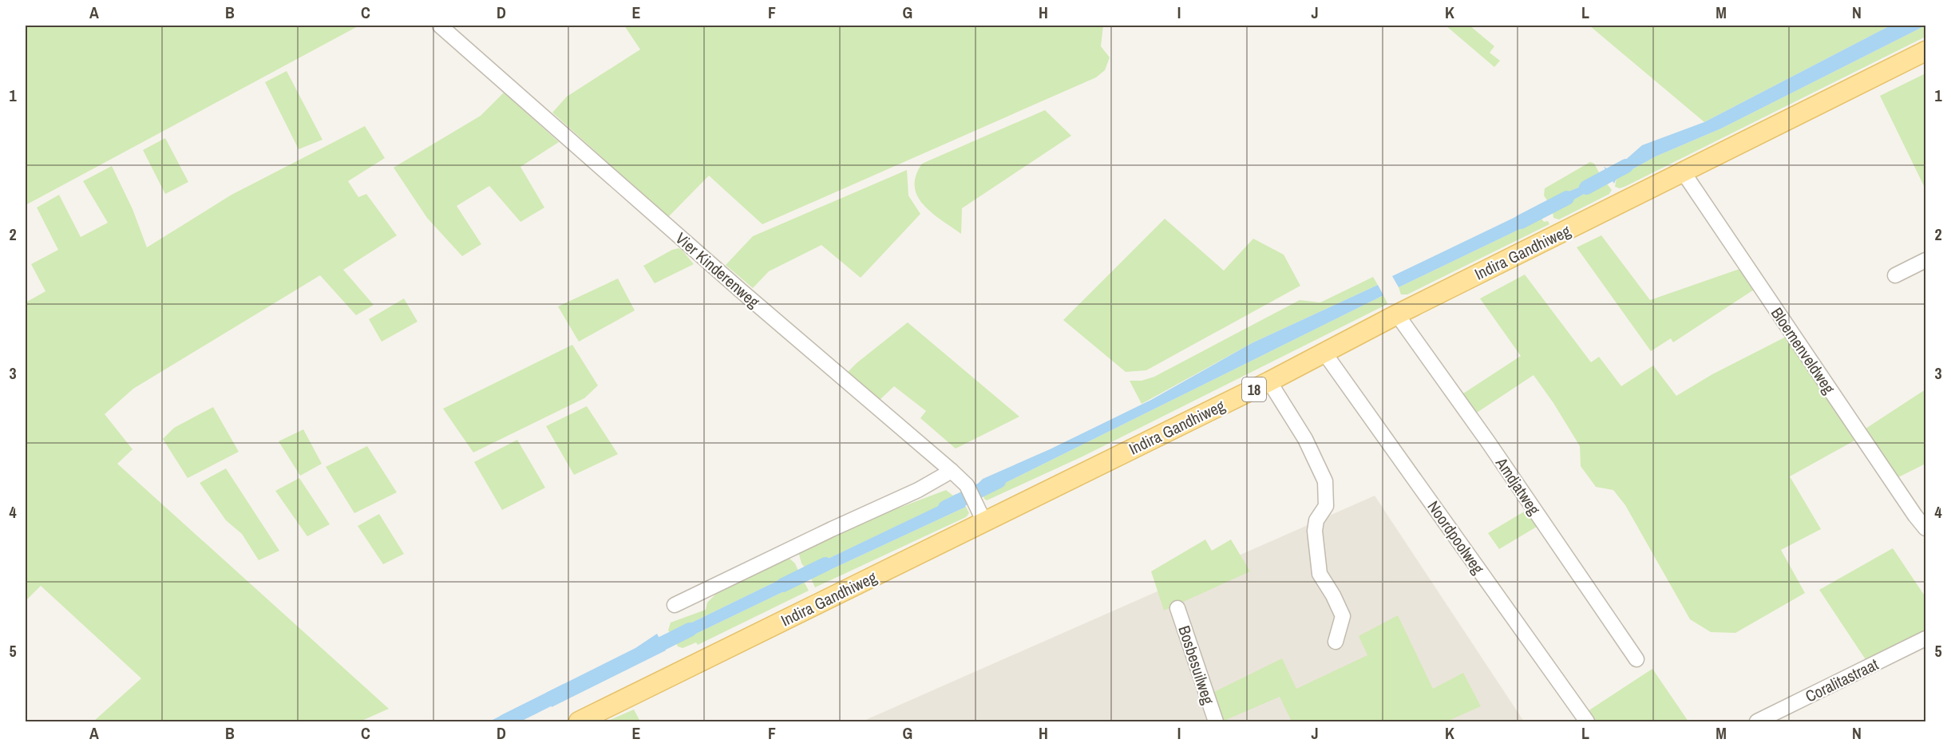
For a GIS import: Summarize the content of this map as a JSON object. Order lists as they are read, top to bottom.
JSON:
{
  "streets": {
    "main road": ["Indira Gandhiweg", "18"],
    "street": [
      "Vier Kinderenweg",
      "Bloemenveldweg",
      "Amdjatweg",
      "Noordpoolweg",
      "Bosbesuilweg",
      "Coralitastraat"
    ]
  },
  "crossings": [
    ["Indira Gandhiweg", "Vier Kinderenweg"],
    ["Indira Gandhiweg", "Bloemenveldweg"],
    ["Indira Gandhiweg", "Amdjatweg"],
    ["Indira Gandhiweg", "Noordpoolweg"]
  ],
  "grid": {
    "columns": [
      "A",
      "B",
      "C",
      "D",
      "E",
      "F",
      "G",
      "H",
      "I",
      "J",
      "K",
      "L",
      "M",
      "N"
    ],
    "rows": [
      "1",
      "2",
      "3",
      "4",
      "5"
    ]
  }
}
